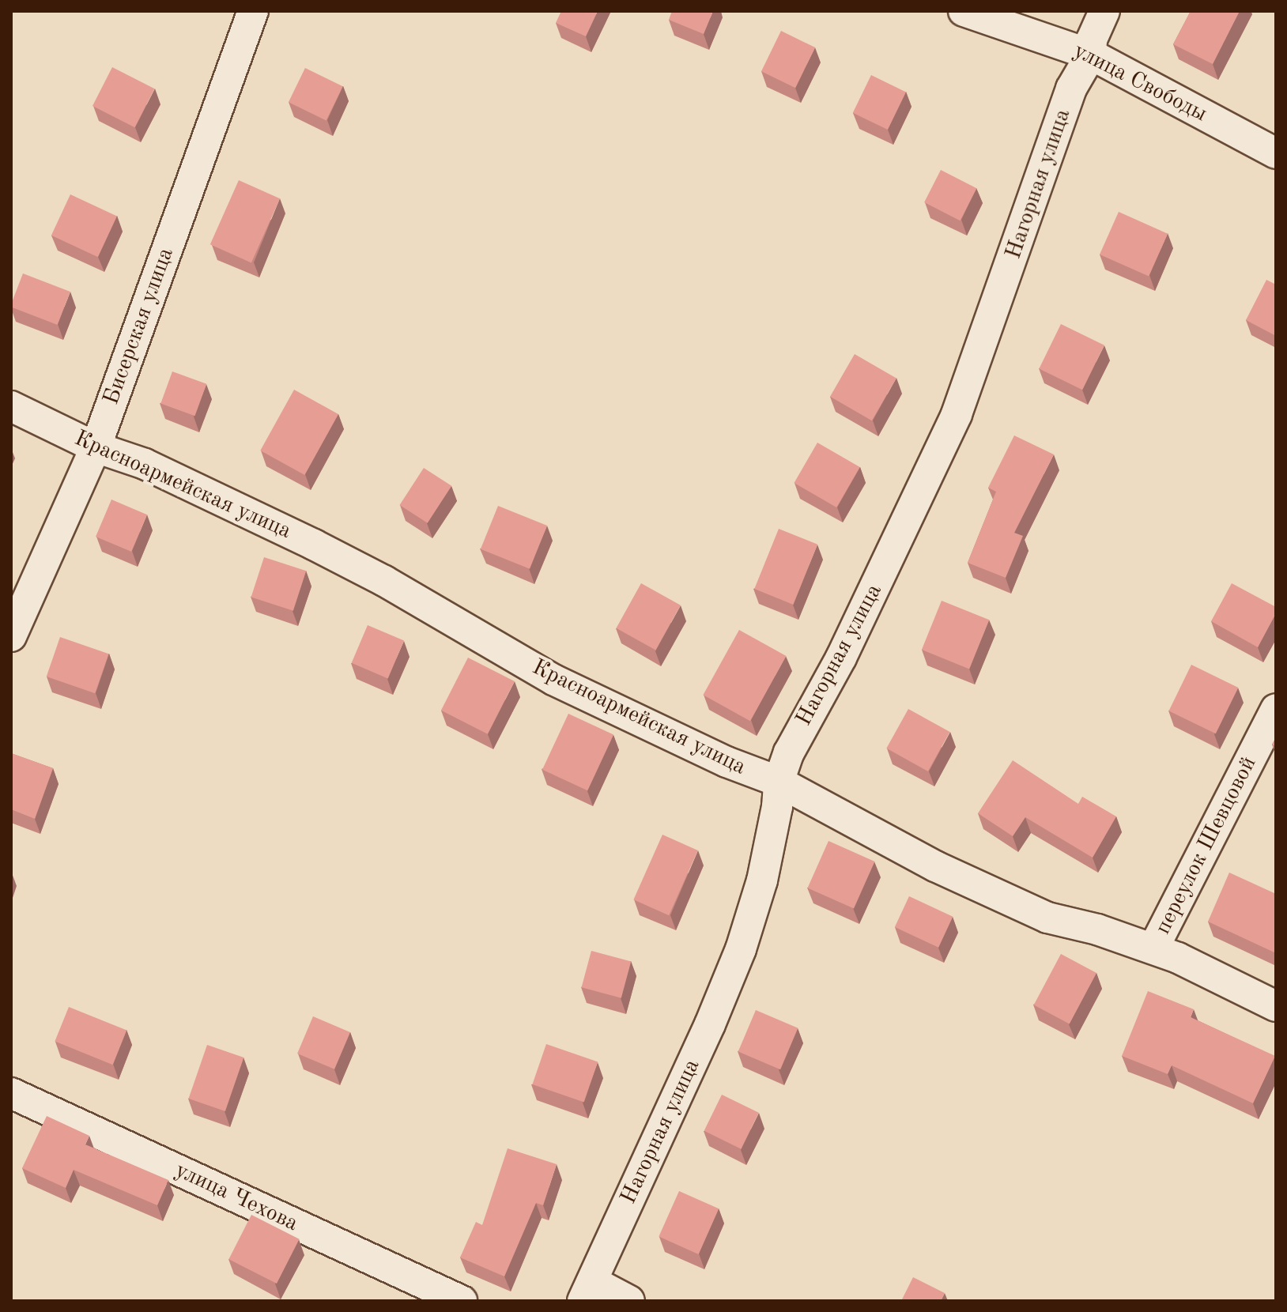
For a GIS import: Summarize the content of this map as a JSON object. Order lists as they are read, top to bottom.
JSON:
{
  "streets": {
    "street": [
      "улица Свободы",
      "Нагорная улица",
      "Бисерская улица",
      "Красноармейская улица",
      "переулок Шевцовой",
      "улица Чехова"
    ]
  },
  "crossings": [
    ["улица Свободы", "Нагорная улица"],
    ["Нагорная улица", "Красноармейская улица"],
    ["Бисерская улица", "Красноармейская улица"],
    ["Красноармейская улица", "переулок Шевцовой"]
  ]
}
